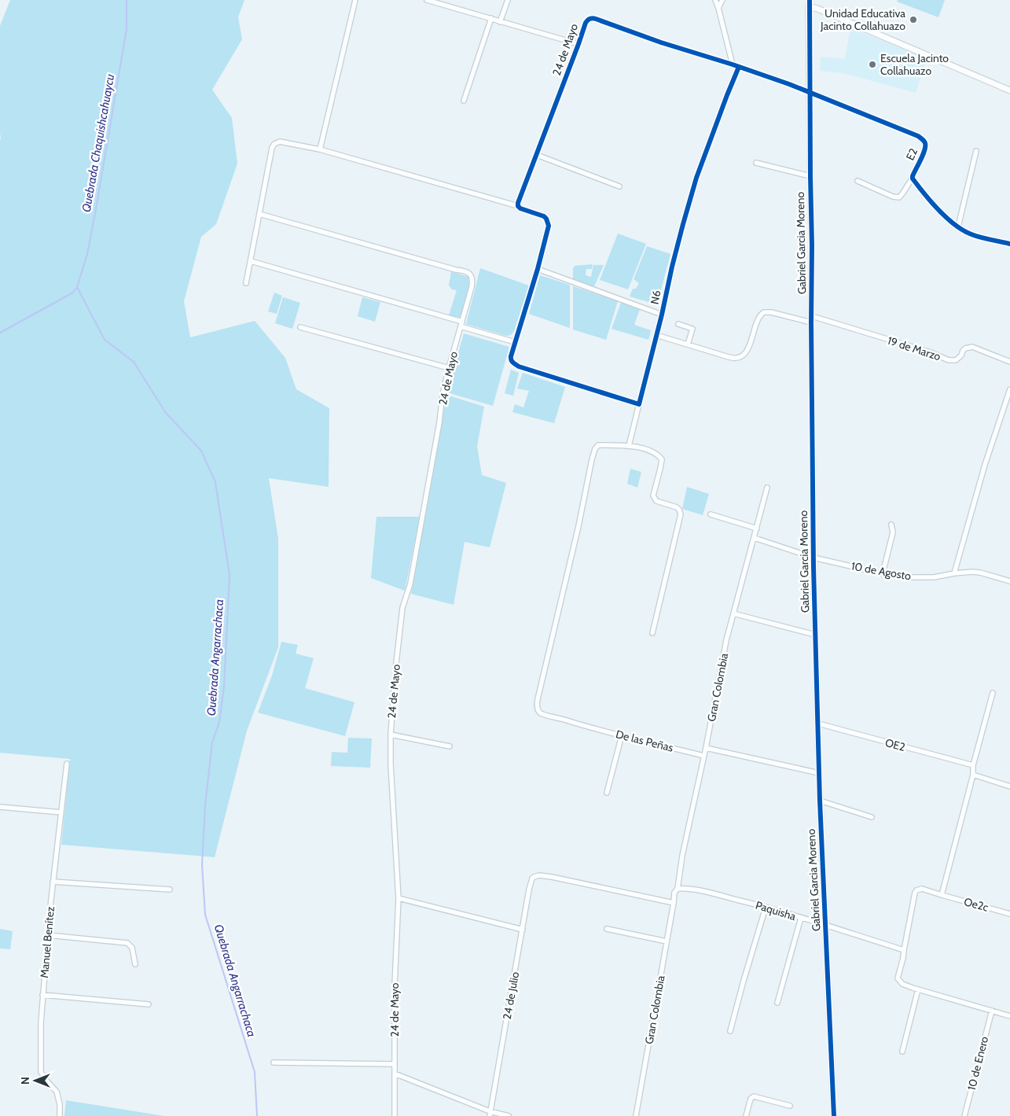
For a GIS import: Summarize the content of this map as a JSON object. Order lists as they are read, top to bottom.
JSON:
{
  "streets": {
    "street": [
      "24 de Mayo",
      "E2",
      "Gabriel Garcia Moreno",
      "N6",
      "19 de Marzo",
      "10 de Agosto",
      "Gran Colombia",
      "De las Peñas",
      "OE2",
      "Oe2c",
      "Paquisha",
      "Manuel Benítez",
      "24 de Julio",
      "10 de Enero"
    ]
  },
  "crossings": [
    ["24 de Mayo", "E2"],
    ["24 de Mayo", "Gabriel Garcia Moreno"],
    ["24 de Mayo", "N6"],
    ["E2", "Gabriel Garcia Moreno"],
    ["Gabriel Garcia Moreno", "19 de Marzo"],
    ["Gabriel Garcia Moreno", "10 de Agosto"],
    ["Gabriel Garcia Moreno", "OE2"],
    ["Gabriel Garcia Moreno", "Paquisha"],
    ["N6", "19 de Marzo"],
    ["N6", "De las Peñas"],
    ["10 de Agosto", "Gran Colombia"],
    ["Gran Colombia", "De las Peñas"],
    ["Gran Colombia", "Paquisha"],
    ["Gran Colombia", "24 de Julio"],
    ["Oe2c", "Paquisha"]
  ],
  "water": ["Quebrada Chaquishcahuaycu", "Quebrada Angarrachaca"],
  "places": ["Unidad Educativa Jacinto Collahuazo", "Escuela Jacinto Collahuazo"],
  "north": "left"
}
